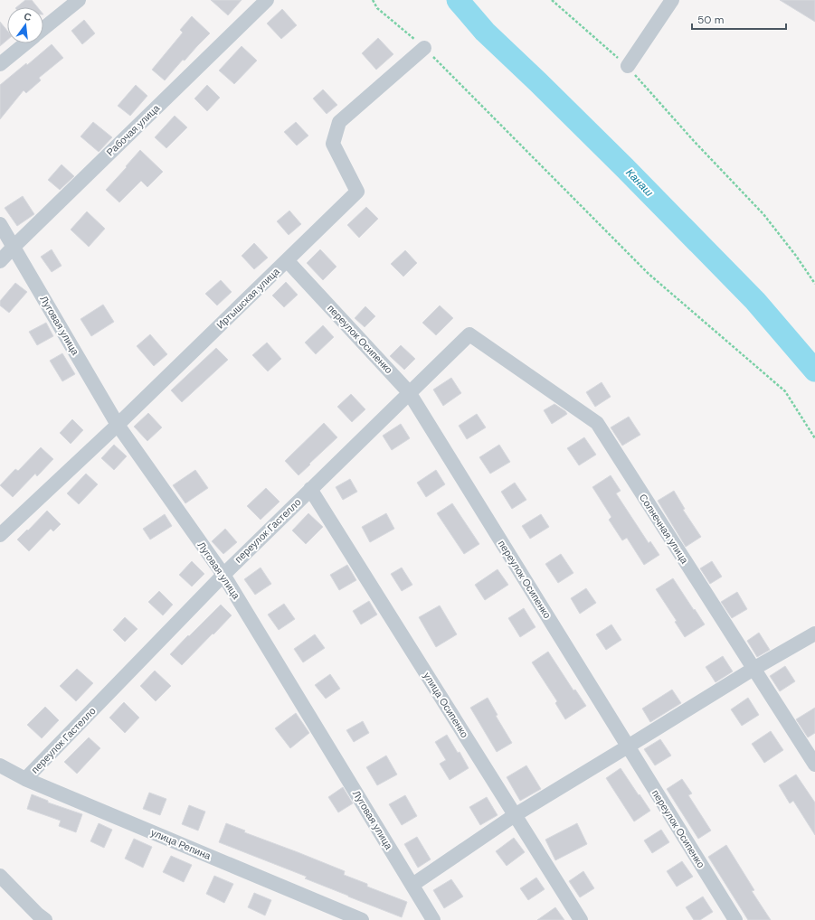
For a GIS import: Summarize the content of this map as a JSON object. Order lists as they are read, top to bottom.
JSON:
{
  "streets": {
    "street": [
      "Рабочая улица",
      "Иртышская улица",
      "Луговая улица",
      "переулок Осипенко",
      "Солнечная улица",
      "переулок Гастелло",
      "улица Осипенко",
      "улица Репина"
    ]
  },
  "crossings": [
    ["Рабочая улица", "Луговая улица"],
    ["Иртышская улица", "Луговая улица"],
    ["Иртышская улица", "переулок Осипенко"],
    ["Луговая улица", "переулок Гастелло"],
    ["переулок Осипенко", "переулок Гастелло"],
    ["Солнечная улица", "переулок Гастелло"],
    ["переулок Гастелло", "улица Осипенко"],
    ["переулок Гастелло", "улица Репина"]
  ],
  "water": ["Канаш"],
  "scale_bar": "50 m",
  "north": "top"
}
